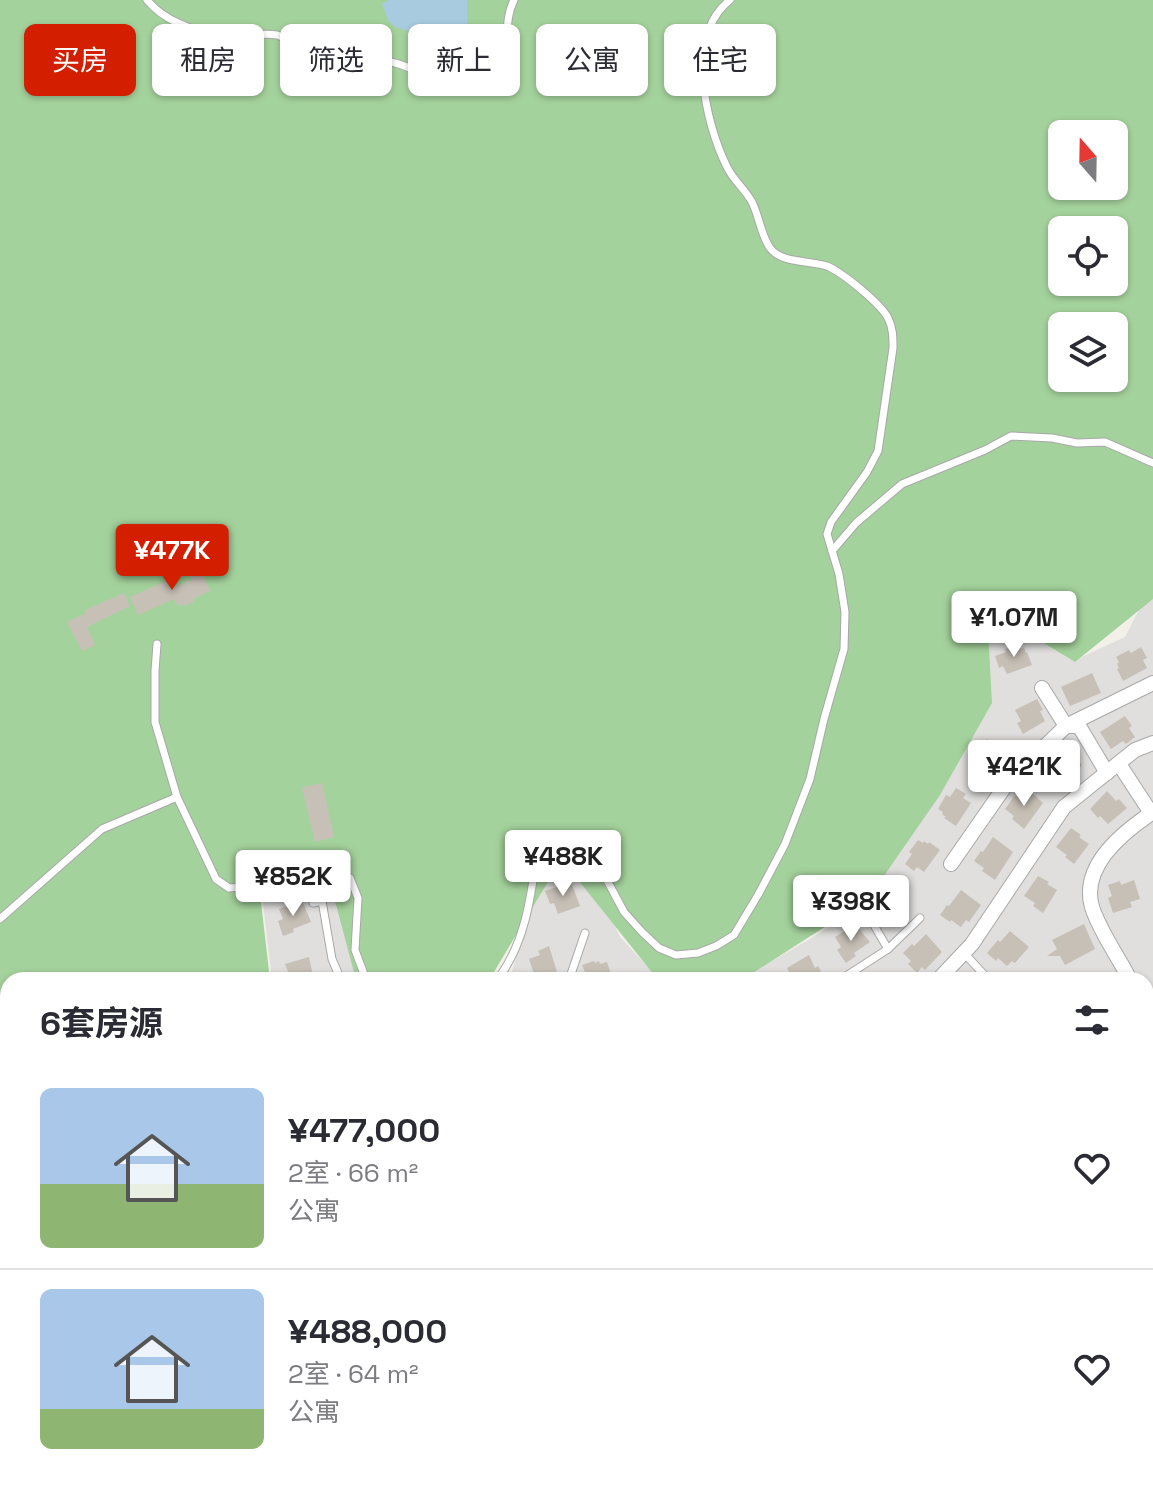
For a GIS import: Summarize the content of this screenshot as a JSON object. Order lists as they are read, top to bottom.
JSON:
{
  "north": "top",
  "page": {
    "chip": [
      "买房",
      "租房",
      "筛选",
      "新上",
      "公寓",
      "住宅"
    ],
    "price": [
      "¥477K",
      "¥1.07M",
      "¥421K",
      "¥488K",
      "¥852K",
      "¥398K"
    ],
    "heading": "6套房源",
    "list": [
      {
        "name": "¥477,000",
        "note": "2室 · 66 m² · 公寓"
      },
      {
        "name": "¥488,000",
        "note": "2室 · 64 m² · 公寓"
      }
    ]
  }
}
